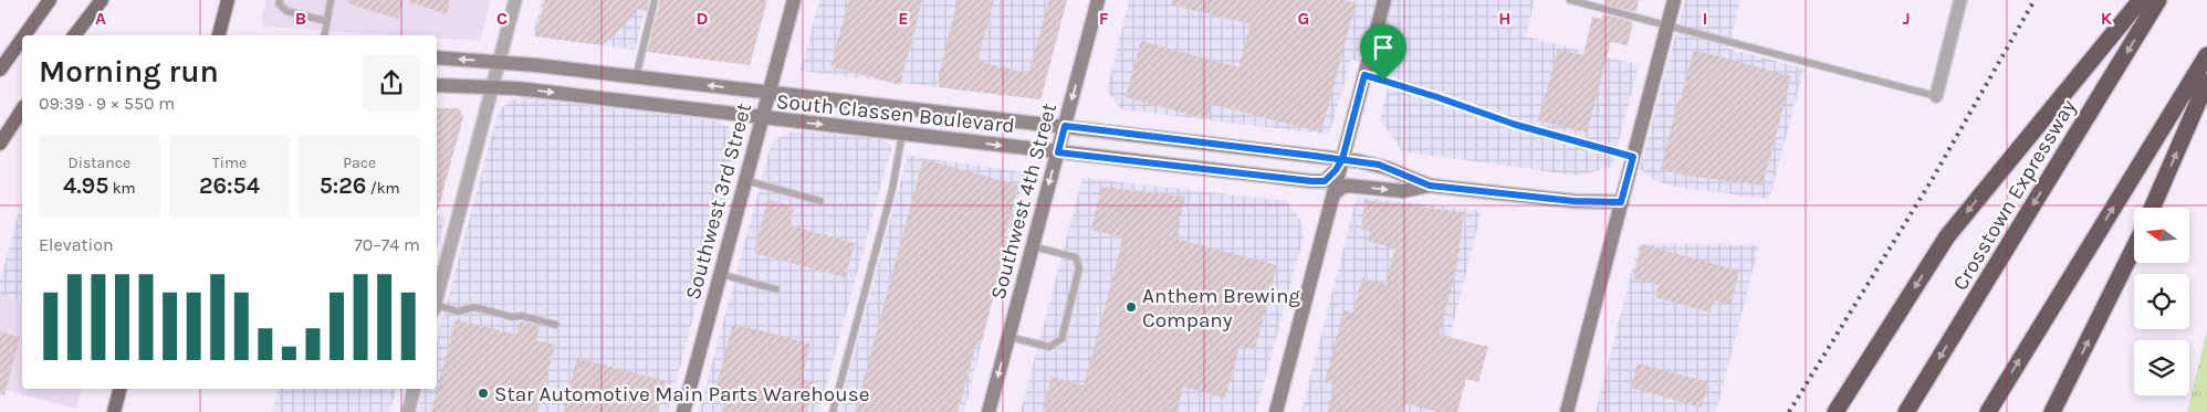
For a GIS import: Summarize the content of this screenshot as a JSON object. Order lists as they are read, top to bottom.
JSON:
{
  "streets": {
    "highway": ["Crosstown Expressway"],
    "street": ["South Classen Boulevard", "Southwest 3rd Street", "Southwest 4th Street"]
  },
  "crossings": [
    ["South Classen Boulevard", "Southwest 3rd Street"],
    ["South Classen Boulevard", "Southwest 4th Street"]
  ],
  "one_way": ["Southwest 4th Street"],
  "places": ["Anthem Brewing Company", "Star Automotive Main Parts Warehouse"],
  "north": "left",
  "page": {
    "heading": ["Morning run", "09:39 · 9 × 550 m"],
    "stats": [
      ["Distance", "4.95 km"],
      ["Time", "26:54"],
      ["Pace", "5:26 /km"]
    ],
    "chart": ["Elevation", "70–74 m"]
  },
  "grid": {
    "columns": [
      "A",
      "B",
      "C",
      "D",
      "E",
      "F",
      "G",
      "H",
      "I",
      "J",
      "K"
    ]
  }
}
